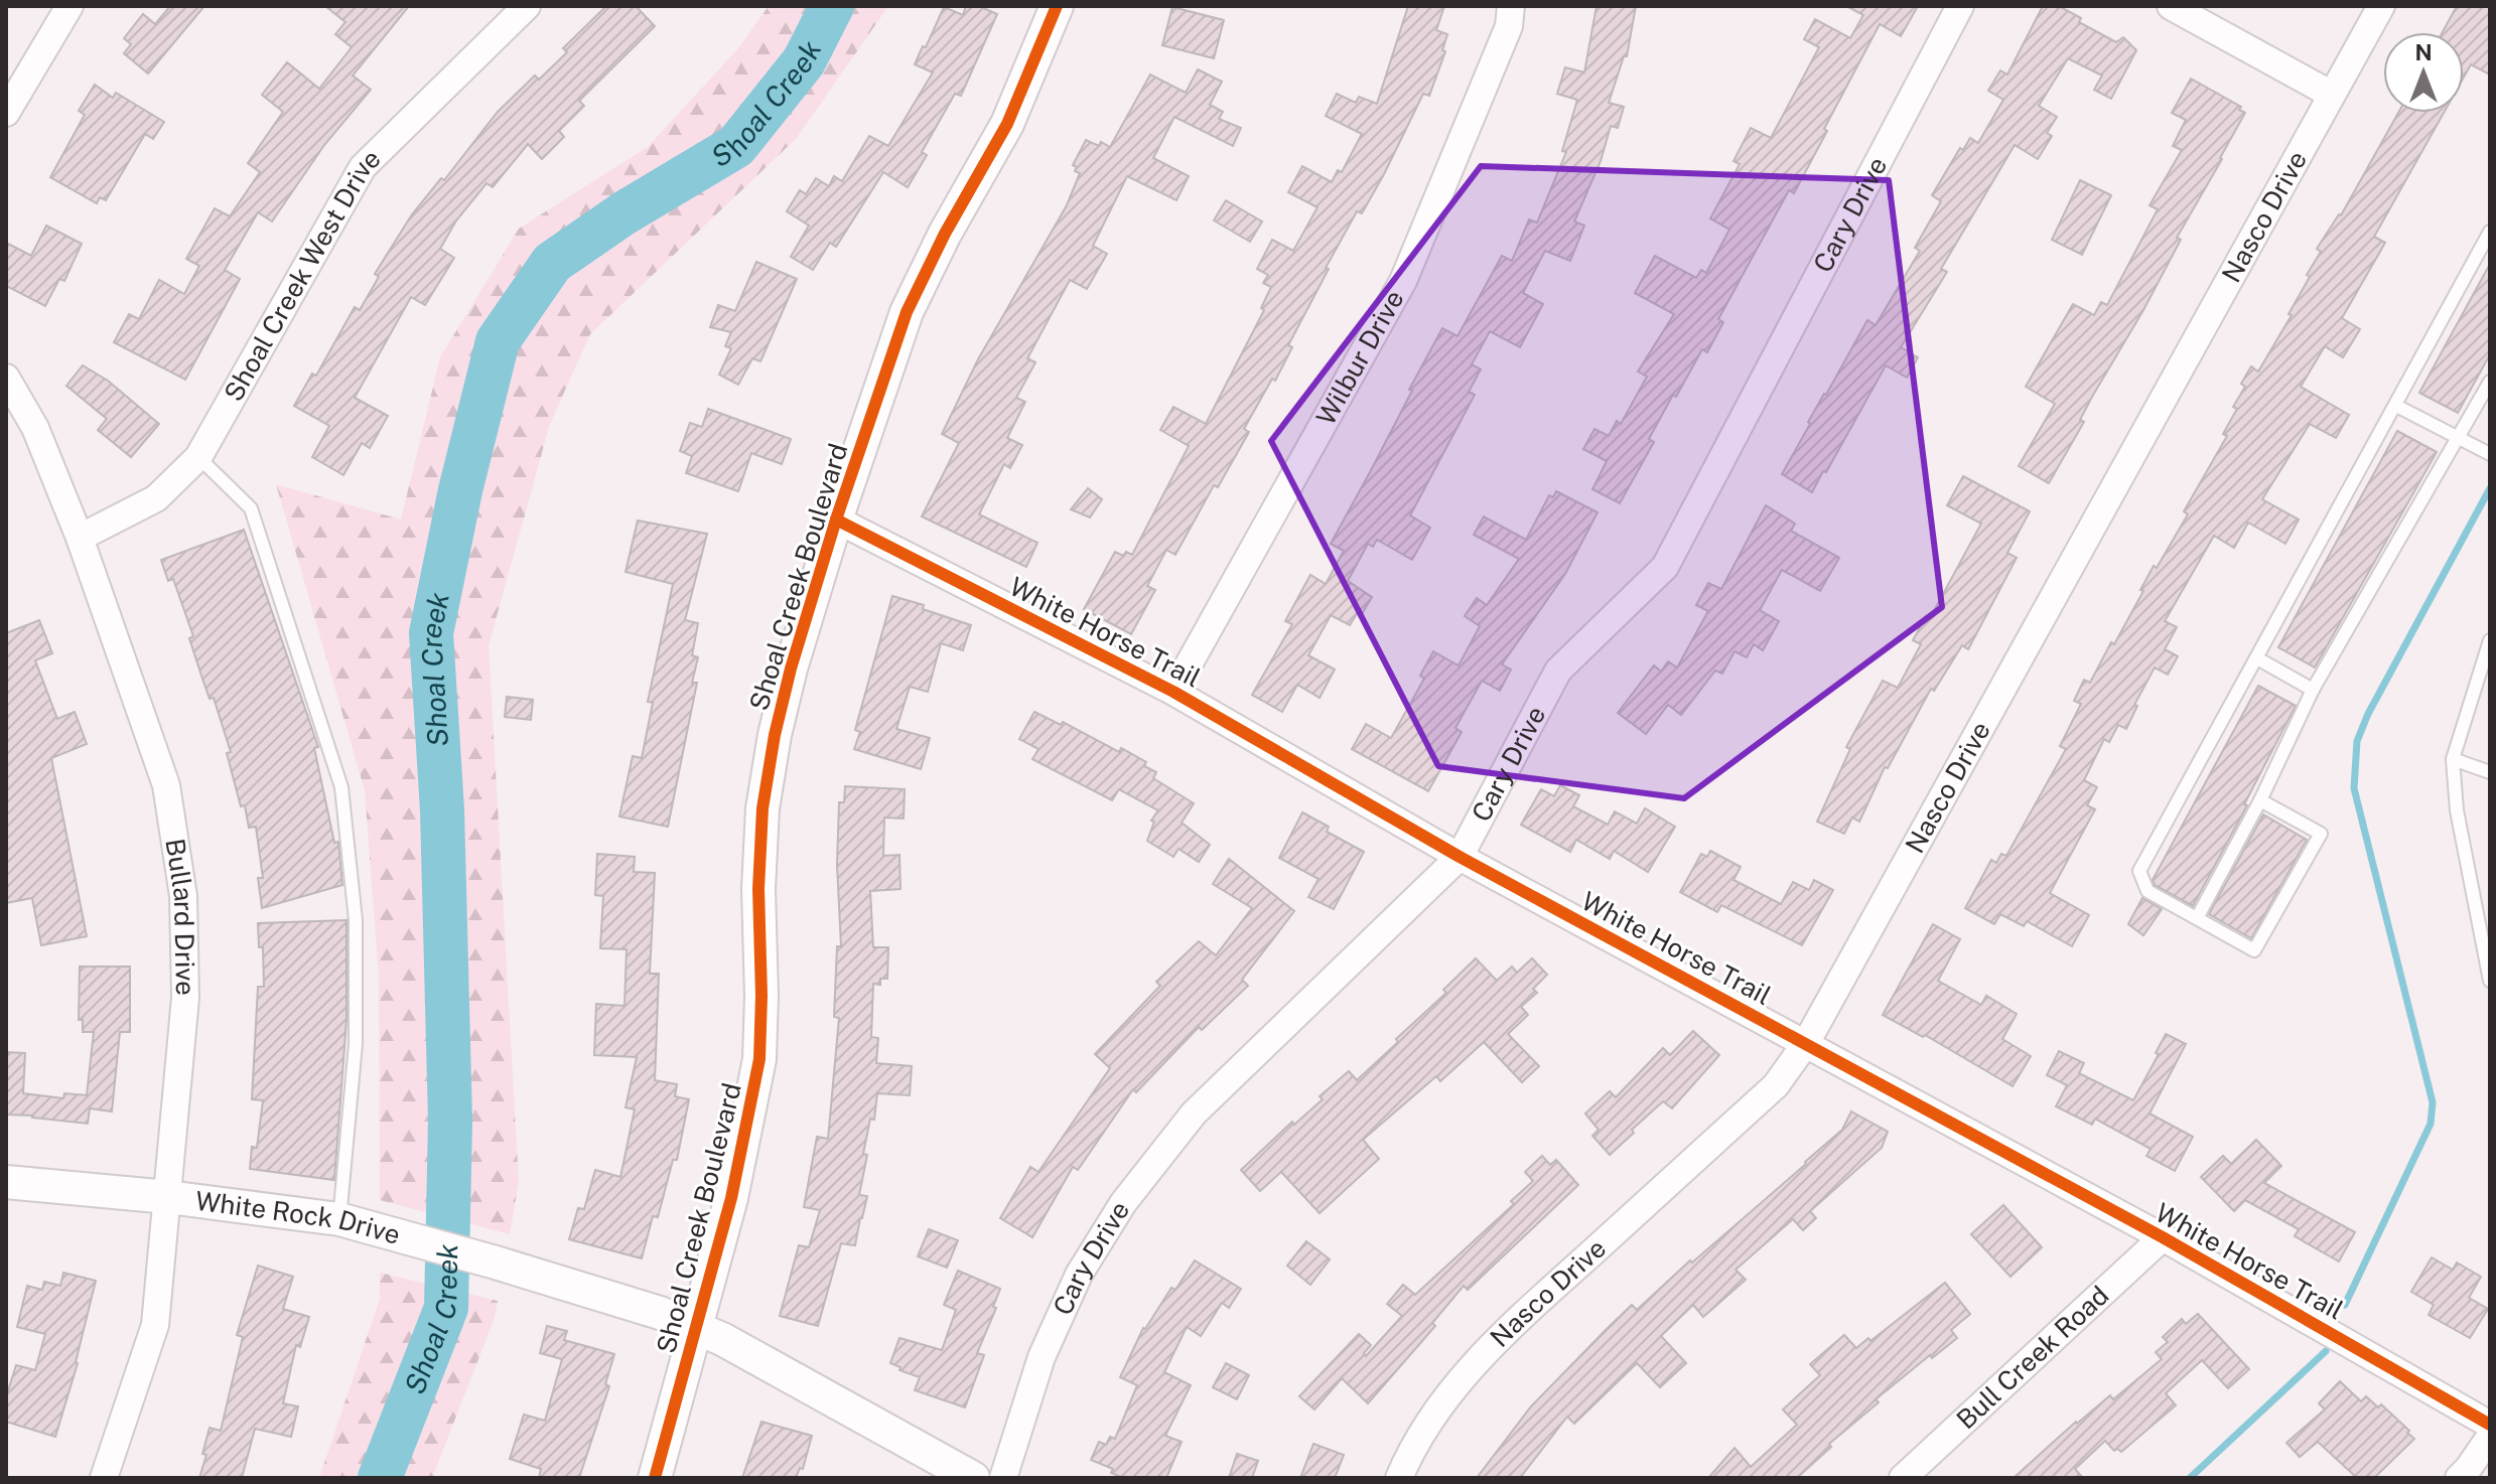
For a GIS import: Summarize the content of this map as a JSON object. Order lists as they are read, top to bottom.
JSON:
{
  "streets": {
    "street": [
      "Cary Drive",
      "Nasco Drive",
      "Shoal Creek West Drive",
      "Wilbur Drive",
      "Shoal Creek Boulevard",
      "White Horse Trail",
      "Bullard Drive",
      "White Rock Drive",
      "Bull Creek Road"
    ]
  },
  "crossings": [
    ["Cary Drive", "White Horse Trail"],
    ["Nasco Drive", "White Horse Trail"],
    ["Shoal Creek West Drive", "Bullard Drive"],
    ["Wilbur Drive", "White Horse Trail"],
    ["Shoal Creek Boulevard", "White Horse Trail"],
    ["Shoal Creek Boulevard", "White Rock Drive"],
    ["White Horse Trail", "Bull Creek Road"],
    ["Bullard Drive", "White Rock Drive"]
  ],
  "water": ["Shoal Creek"],
  "north": "top"
}
